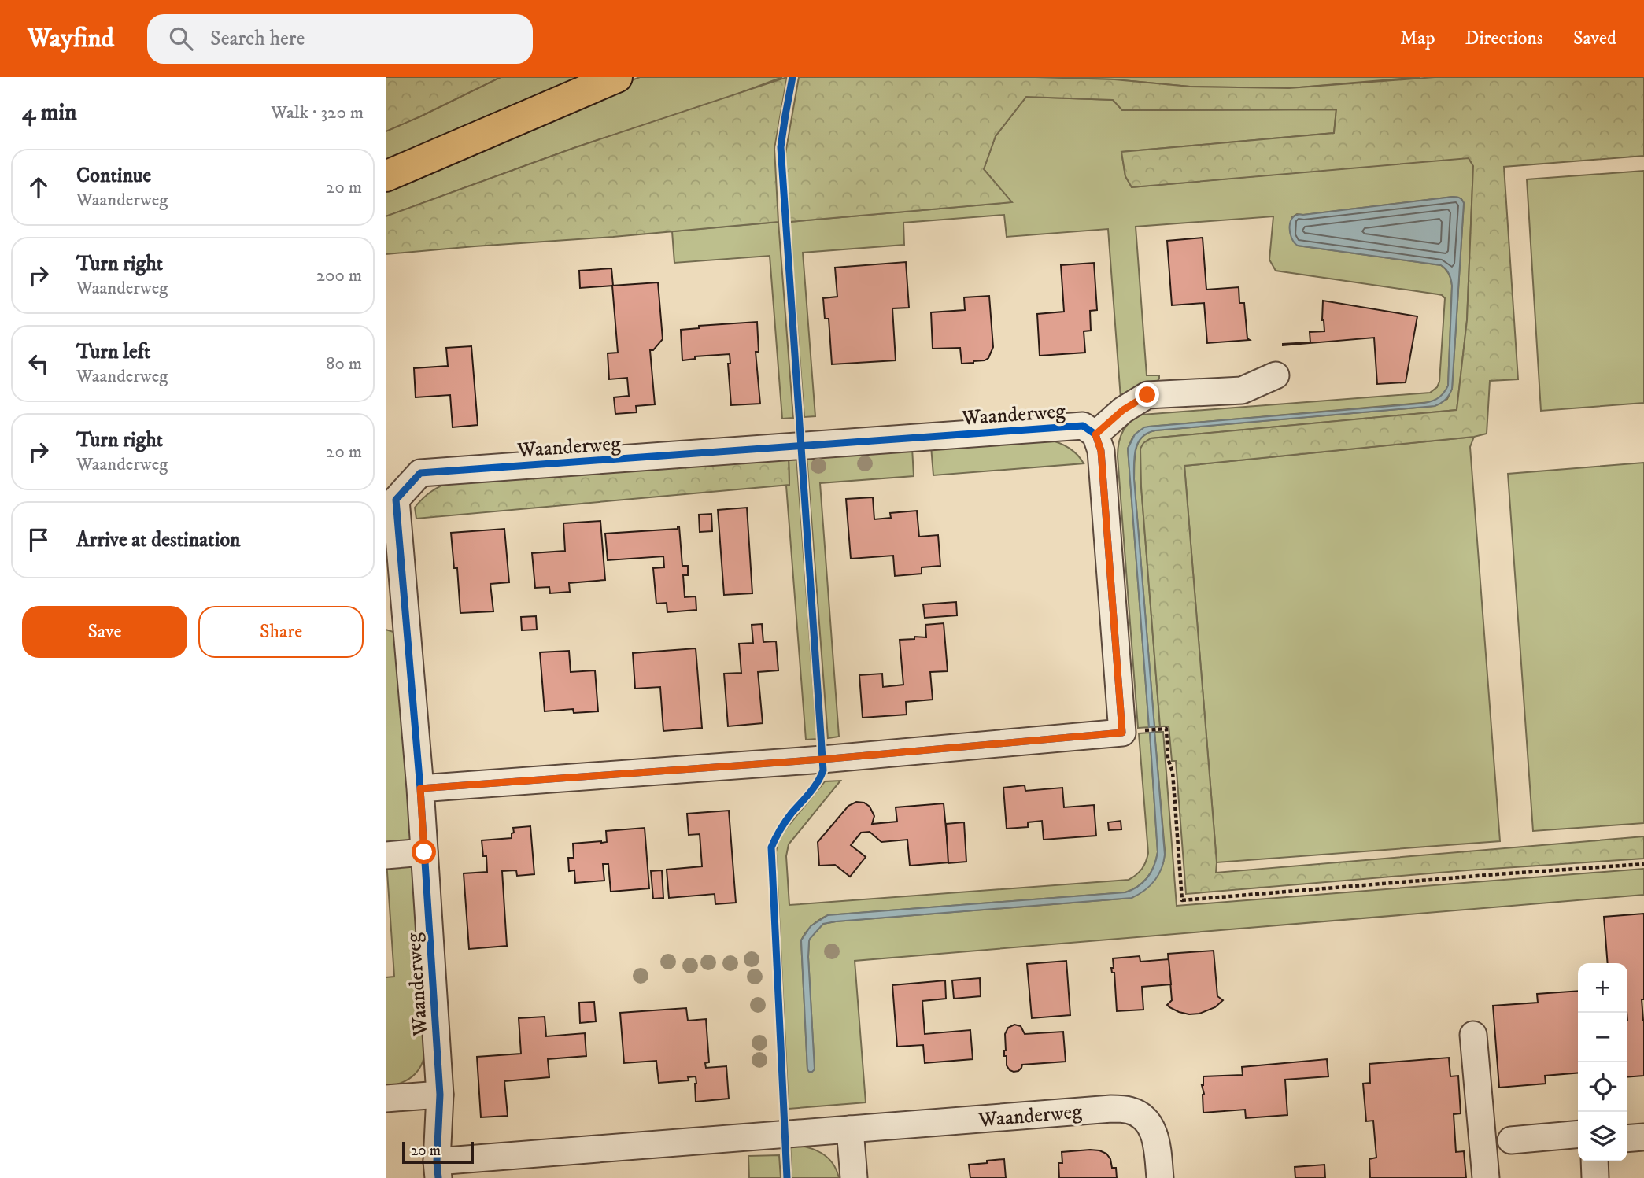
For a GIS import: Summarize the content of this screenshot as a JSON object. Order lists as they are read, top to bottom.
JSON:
{
  "streets": {
    "street": ["Waanderweg"]
  },
  "scale_bar": "20 m",
  "page": {
    "header": "Wayfind",
    "search": "Search here",
    "nav": ["Map", "Directions", "Saved"],
    "heading": ["4 min", "Walk · 320 m"],
    "list": [
      ["Continue", "Waanderweg", "20 m"],
      ["Turn right", "Waanderweg", "200 m"],
      ["Turn left", "Waanderweg", "80 m"],
      ["Turn right", "Waanderweg", "20 m"],
      "Arrive at destination"
    ],
    "buttons": ["Save", "Share"],
    "map_buttons": ["+", "−"],
    "scale": "20 m"
  }
}
